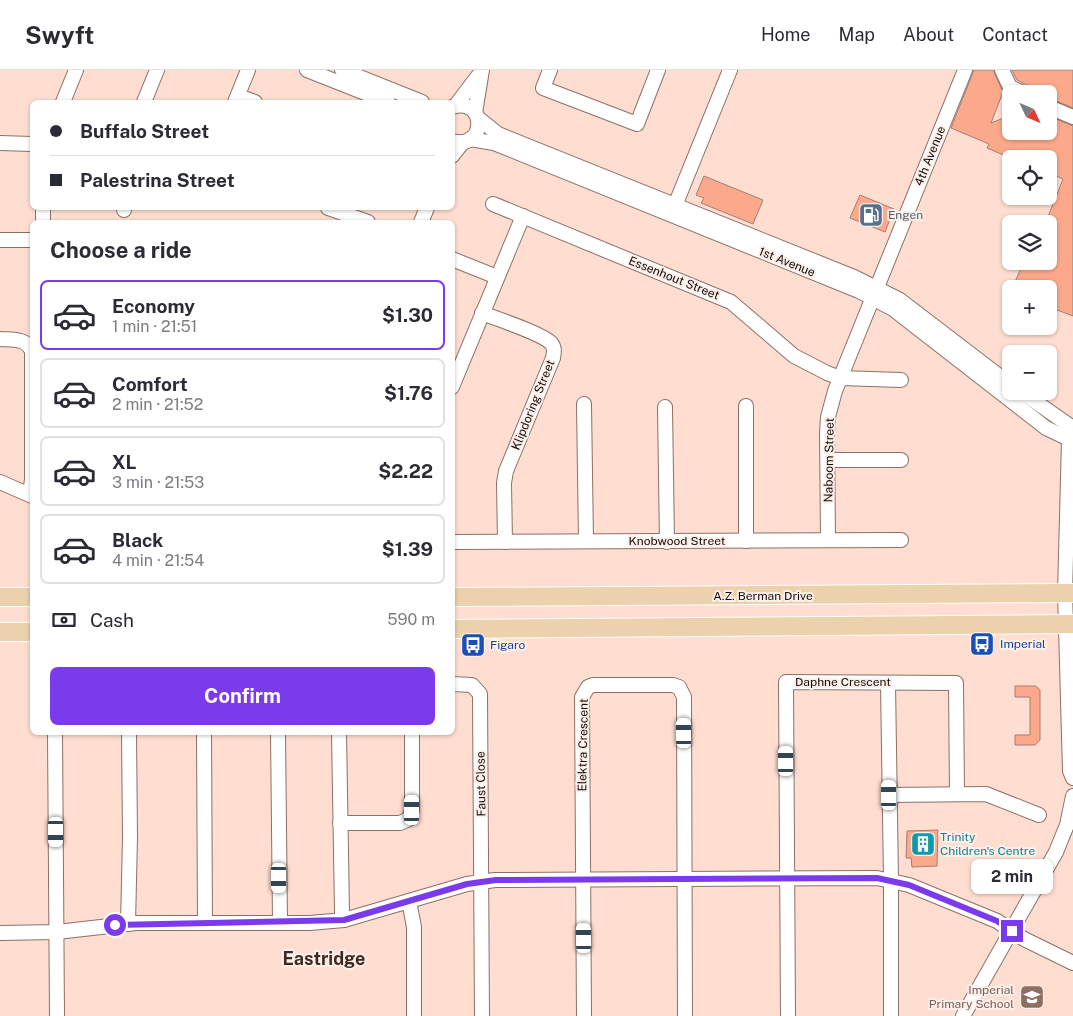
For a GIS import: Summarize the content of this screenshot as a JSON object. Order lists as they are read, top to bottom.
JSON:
{
  "streets": {
    "main road": ["A.Z. Berman Drive"],
    "street": [
      "4th Avenue",
      "1st Avenue",
      "Essenhout Street",
      "Klipdoring Street",
      "Naboom Street",
      "Knobwood Street",
      "Daphne Crescent",
      "Elektra Crescent",
      "Faust Close"
    ]
  },
  "crossings": [
    ["4th Avenue", "1st Avenue"],
    ["4th Avenue", "Naboom Street"],
    ["1st Avenue", "Naboom Street"],
    ["Essenhout Street", "Naboom Street"],
    ["Klipdoring Street", "Knobwood Street"],
    ["Naboom Street", "Knobwood Street"]
  ],
  "districts": ["Eastridge"],
  "places": {
    "fuel station": ["Engen"],
    "bus stop": ["Imperial", "Figaro"],
    "building": ["Trinity Children's Centre"],
    "school or university": ["Imperial Primary School"]
  },
  "north": "bottom right",
  "page": {
    "header": "Swyft",
    "nav": [
      "Home",
      "Map",
      "About",
      "Contact"
    ],
    "map_buttons": ["+", "−"],
    "banner": ["Buffalo Street", "Palestrina Street"],
    "heading": "Choose a ride",
    "list": [
      {
        "name": "Economy",
        "note": "1 min · 21:51",
        "value": "$1.30"
      },
      {
        "name": "Comfort",
        "note": "2 min · 21:52",
        "value": "$1.76"
      },
      {
        "name": "XL",
        "note": "3 min · 21:53",
        "value": "$2.22"
      },
      {
        "name": "Black",
        "note": "4 min · 21:54",
        "value": "$1.39"
      }
    ],
    "pay": ["Cash", "590 m"],
    "buttons": "Confirm",
    "bubble": "2 min"
  }
}
